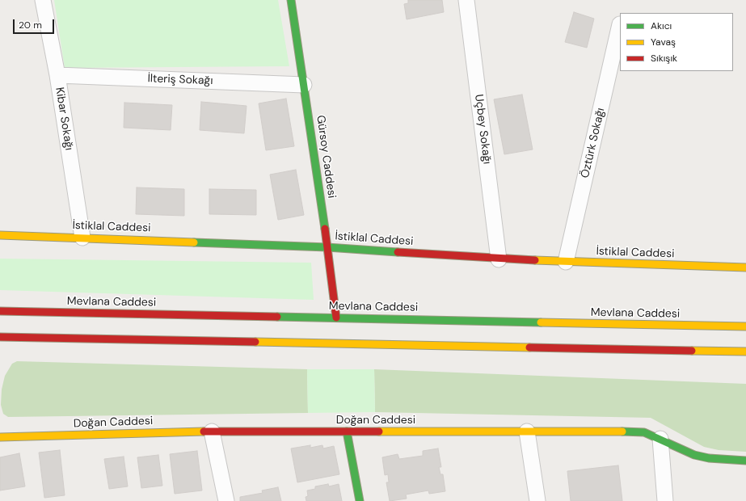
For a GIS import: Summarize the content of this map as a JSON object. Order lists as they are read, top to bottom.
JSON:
{
  "streets": {
    "street": [
      "İlteriş Sokağı",
      "Kibar Sokağı",
      "Uçbey Sokağı",
      "Öztürk Sokağı",
      "Gürsoy Caddesi",
      "İstiklal Caddesi",
      "Mevlana Caddesi",
      "Doğan Caddesi"
    ]
  },
  "crossings": [
    ["İlteriş Sokağı", "Kibar Sokağı"],
    ["İlteriş Sokağı", "Gürsoy Caddesi"],
    ["Kibar Sokağı", "İstiklal Caddesi"],
    ["Uçbey Sokağı", "İstiklal Caddesi"],
    ["Öztürk Sokağı", "İstiklal Caddesi"],
    ["Gürsoy Caddesi", "İstiklal Caddesi"],
    ["Gürsoy Caddesi", "Mevlana Caddesi"]
  ],
  "legend": ["Akıcı", "Yavaş", "Sıkışık"],
  "scale_bar": "20 m"
}
